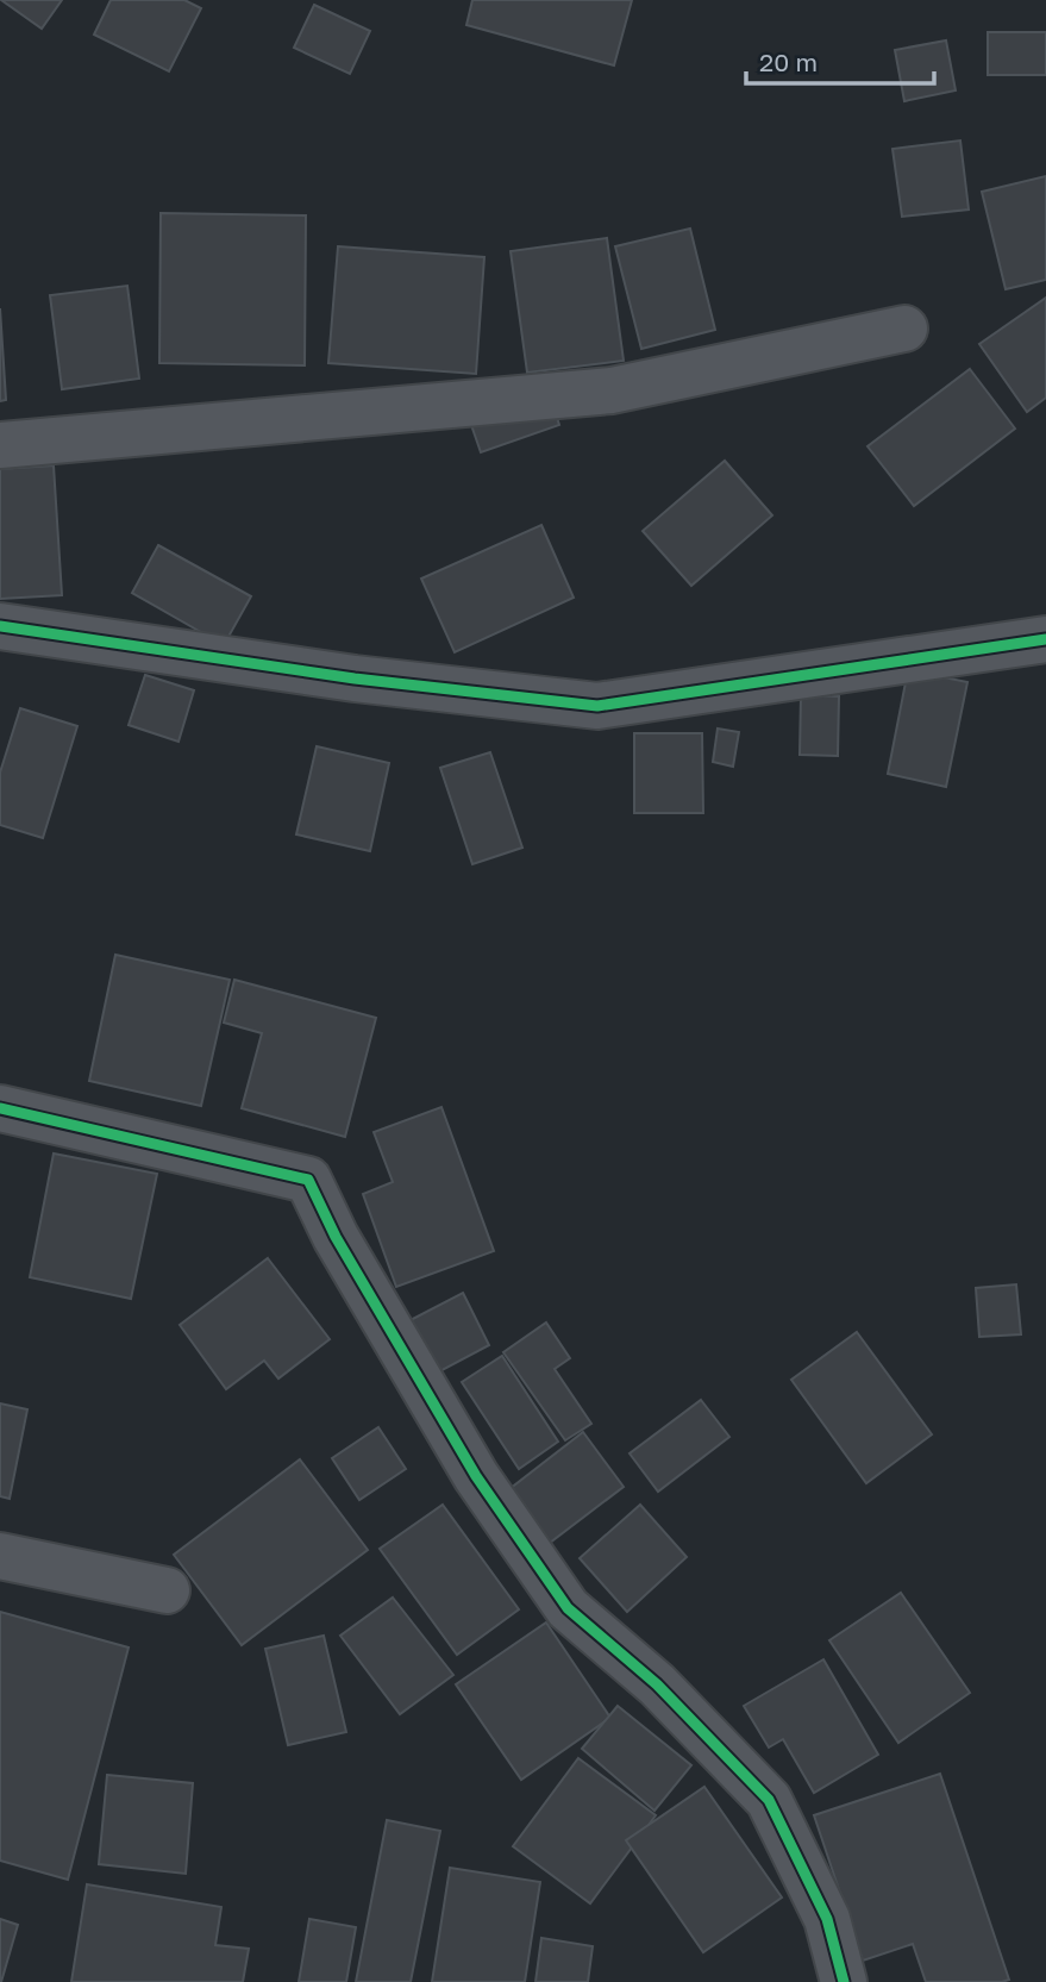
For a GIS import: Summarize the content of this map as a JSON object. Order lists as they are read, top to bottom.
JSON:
{
  "scale_bar": "20 m"
}
